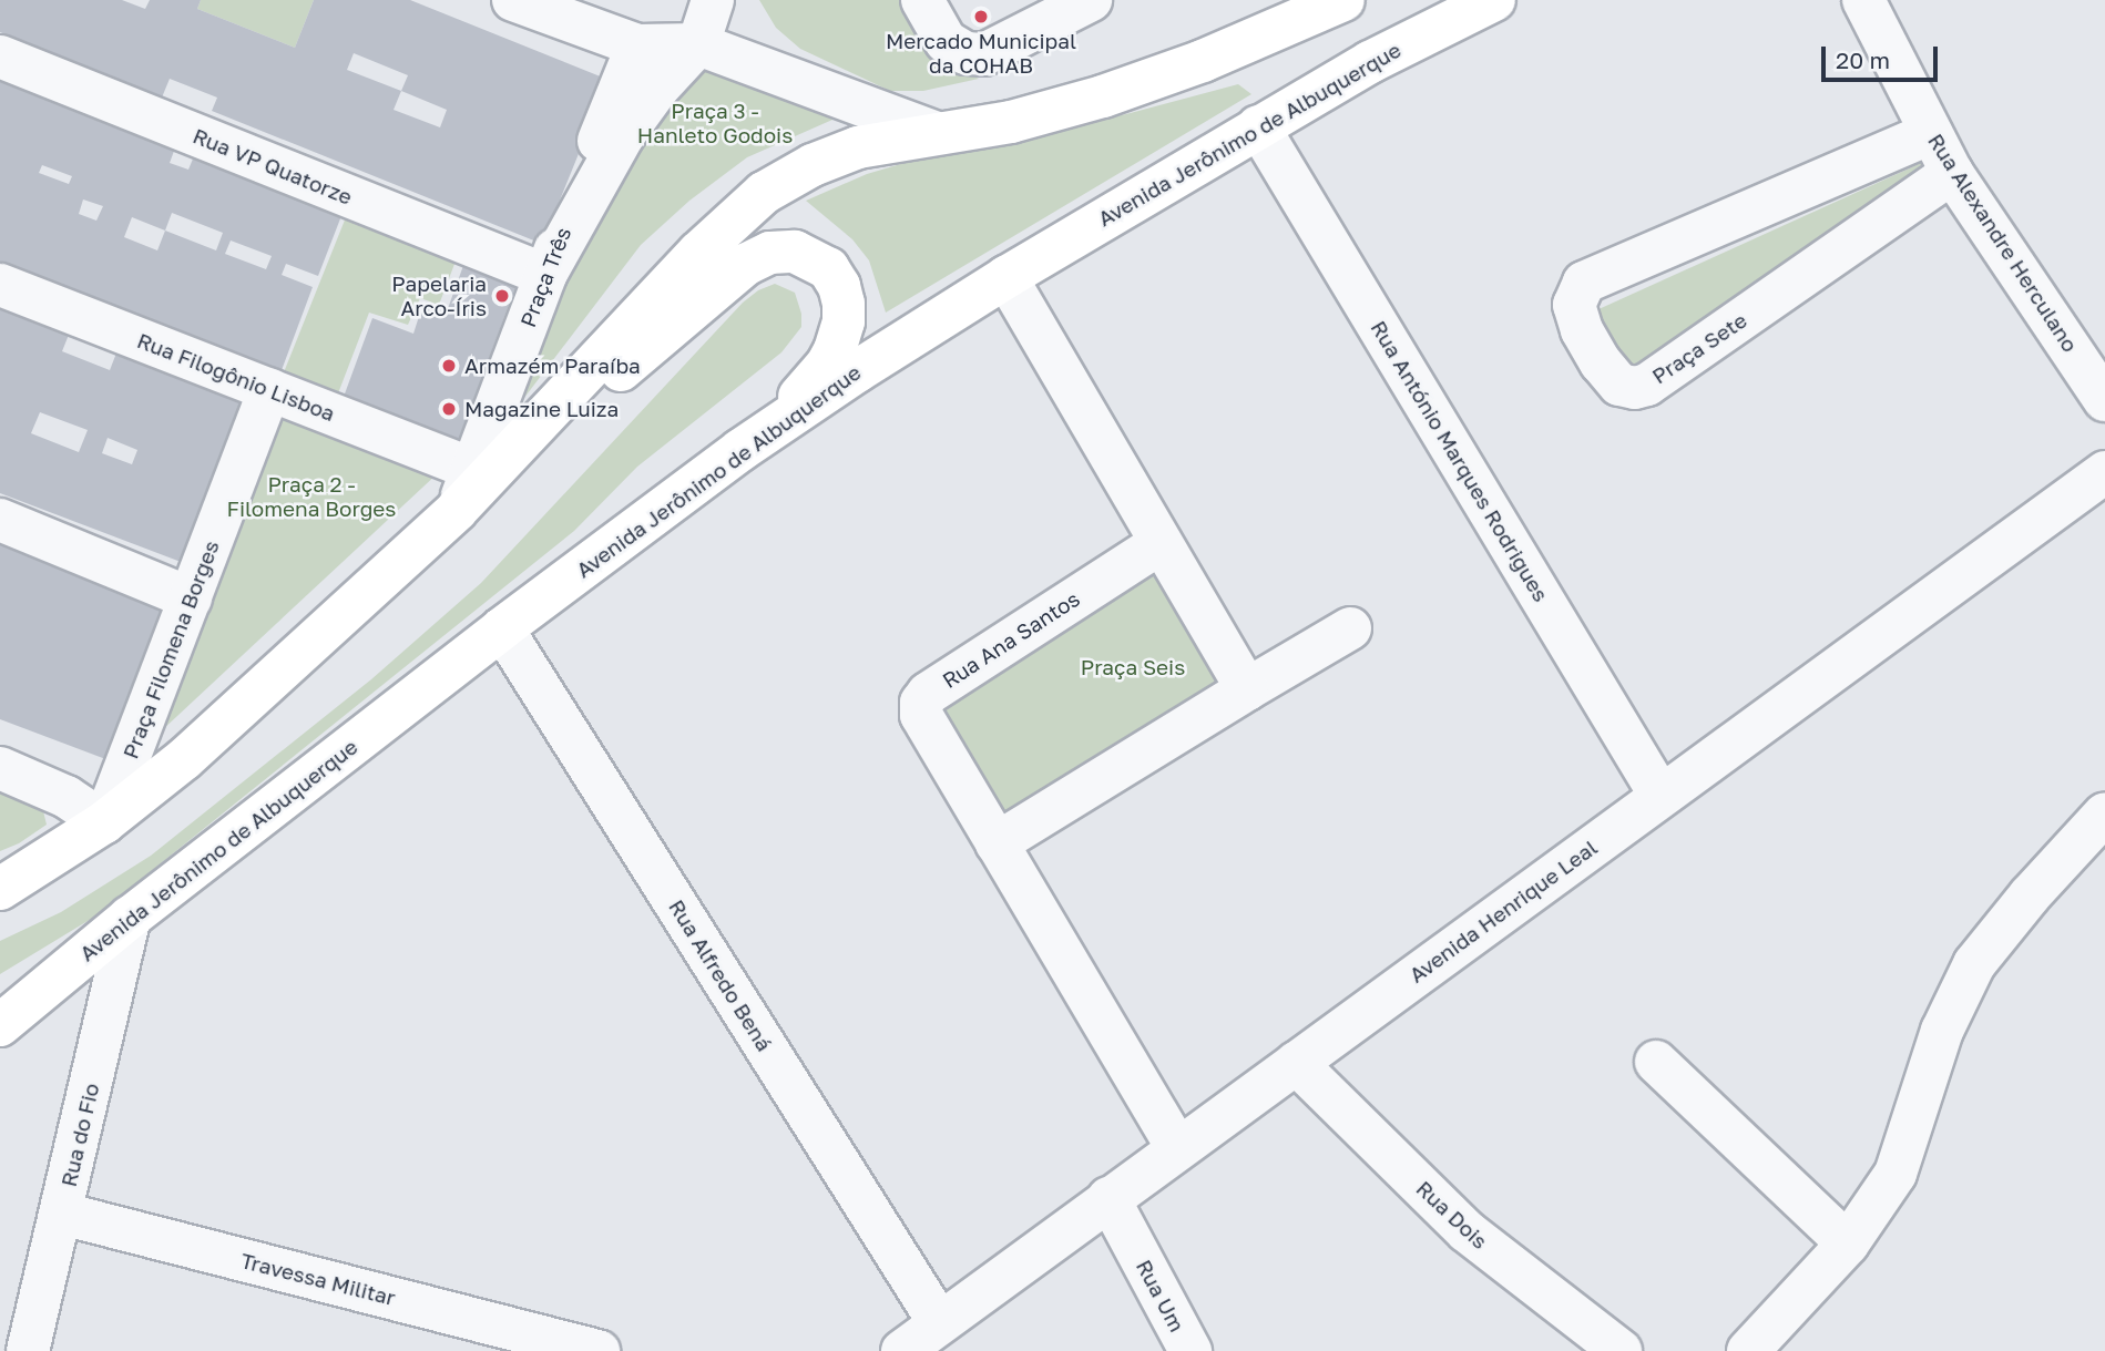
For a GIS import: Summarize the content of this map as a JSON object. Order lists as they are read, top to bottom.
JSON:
{
  "streets": {
    "main road": ["Avenida Jerônimo de Albuquerque"],
    "street": [
      "Rua VP Quatorze",
      "Rua Alexandre Herculano",
      "Praça Três",
      "Praça Sete",
      "Rua Filogônio Lisboa",
      "Rua António Marques Rodrigues",
      "Rua Ana Santos",
      "Praça Filomena Borges",
      "Avenida Henrique Leal",
      "Rua Alfredo Bená",
      "Rua do Fio",
      "Rua Dois",
      "Travessa Militar",
      "Rua Um"
    ]
  },
  "crossings": [
    ["Avenida Jerônimo de Albuquerque", "Rua António Marques Rodrigues"],
    ["Avenida Jerônimo de Albuquerque", "Rua Alfredo Bená"],
    ["Avenida Jerônimo de Albuquerque", "Rua do Fio"],
    ["Rua VP Quatorze", "Praça Três"],
    ["Rua Alexandre Herculano", "Praça Sete"],
    ["Praça Três", "Rua Filogônio Lisboa"],
    ["Rua Filogônio Lisboa", "Praça Filomena Borges"],
    ["Rua António Marques Rodrigues", "Avenida Henrique Leal"],
    ["Rua Ana Santos", "Avenida Henrique Leal"],
    ["Avenida Henrique Leal", "Rua Alfredo Bená"],
    ["Avenida Henrique Leal", "Rua Dois"],
    ["Avenida Henrique Leal", "Rua Um"],
    ["Rua do Fio", "Travessa Militar"]
  ],
  "parks": ["Praça 3 - Hanleto Godois", "Praça 2 - Filomena Borges", "Praça Seis"],
  "places": [
    "Mercado Municipal da COHAB",
    "Papelaria Arco-Íris",
    "Armazém Paraíba",
    "Magazine Luiza"
  ],
  "scale_bar": "20 m"
}
